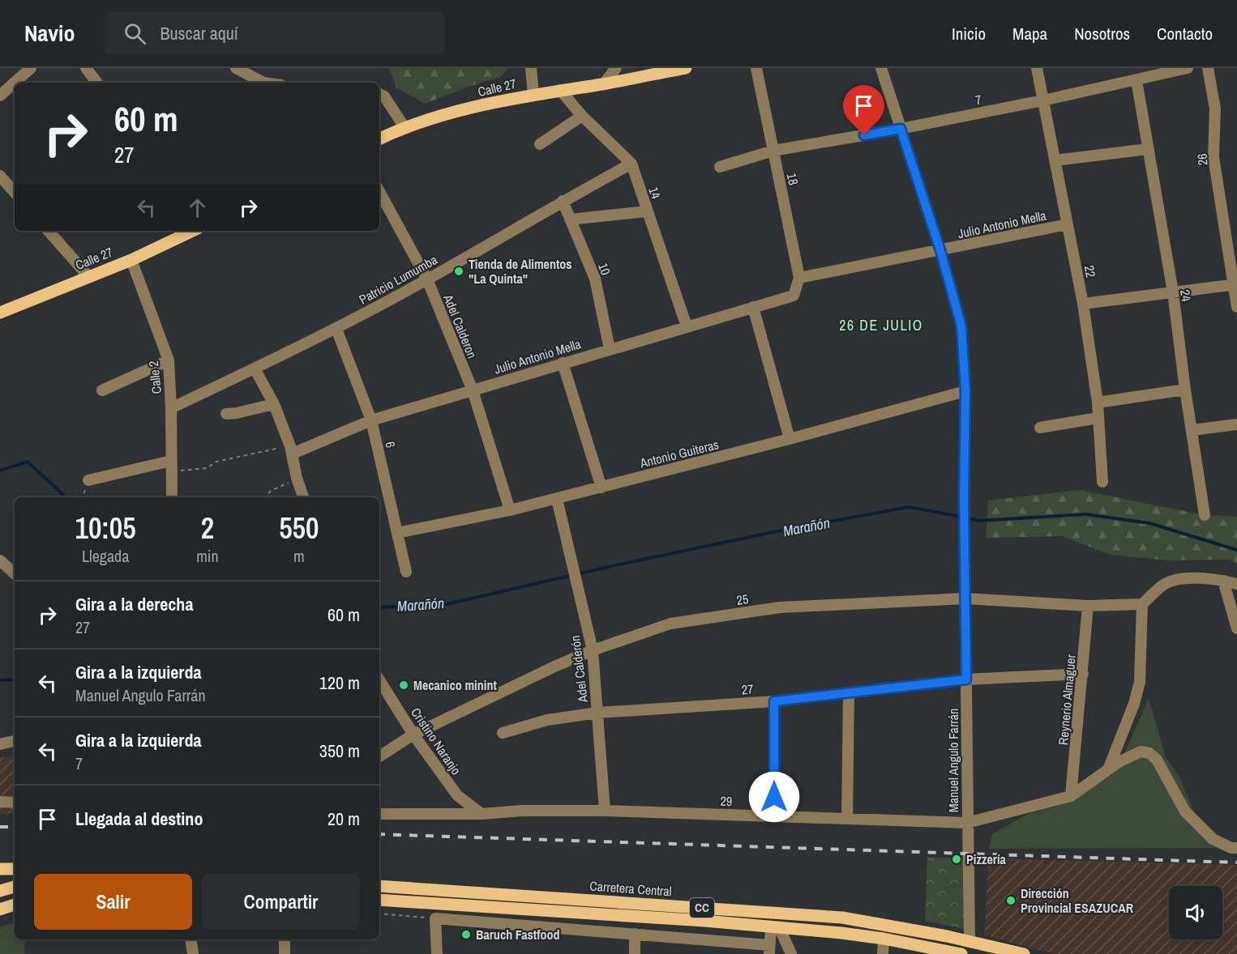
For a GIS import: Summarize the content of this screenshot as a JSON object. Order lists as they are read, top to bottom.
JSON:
{
  "streets": {
    "main road": ["Calle 27", "Carretera Central", "CC"],
    "street": [
      "7",
      "26",
      "18",
      "14",
      "Julio Antonio Mella",
      "10",
      "22",
      "Patricio Lumumba",
      "24",
      "Adel Calderon",
      "Calle 2",
      "6",
      "Antonio Guiteras",
      "25",
      "Adel Calderón",
      "27",
      "Reynerio Almaguer",
      "Cristino Naranjo",
      "Manuel Angulo Farrán",
      "29"
    ]
  },
  "crossings": [
    ["Calle 27", "14"],
    ["Calle 27", "Calle 2"],
    ["7", "18"],
    ["7", "22"],
    ["7", "24"],
    ["7", "Manuel Angulo Farrán"],
    ["18", "Julio Antonio Mella"],
    ["14", "Julio Antonio Mella"],
    ["14", "Patricio Lumumba"],
    ["Julio Antonio Mella", "10"],
    ["Julio Antonio Mella", "22"],
    ["Julio Antonio Mella", "Adel Calderon"],
    ["Julio Antonio Mella", "6"],
    ["Julio Antonio Mella", "Manuel Angulo Farrán"],
    ["10", "Patricio Lumumba"],
    ["Patricio Lumumba", "Adel Calderon"],
    ["Patricio Lumumba", "Calle 2"],
    ["Patricio Lumumba", "6"],
    ["Adel Calderon", "Antonio Guiteras"],
    ["6", "Antonio Guiteras"],
    ["Antonio Guiteras", "Adel Calderón"],
    ["Antonio Guiteras", "Manuel Angulo Farrán"],
    ["25", "Adel Calderón"],
    ["25", "Reynerio Almaguer"],
    ["25", "Cristino Naranjo"],
    ["25", "Manuel Angulo Farrán"],
    ["Adel Calderón", "27"],
    ["Adel Calderón", "29"],
    ["27", "Reynerio Almaguer"],
    ["27", "Manuel Angulo Farrán"],
    ["Reynerio Almaguer", "29"],
    ["Cristino Naranjo", "29"],
    ["Manuel Angulo Farrán", "29"],
    ["Manuel Angulo Farrán", "Carretera Central"]
  ],
  "districts": ["26 DE JULIO"],
  "water": ["Marañón"],
  "places": [
    "Tienda de Alimentos \"La Quinta\"",
    "Mecanico minint",
    "Pizzería",
    "Dirección Provincial ESAZUCAR",
    "Baruch Fastfood"
  ],
  "page": {
    "header": "Navio",
    "search": "Buscar aquí",
    "nav": [
      "Inicio",
      "Mapa",
      "Nosotros",
      "Contacto"
    ],
    "turn": ["60 m", "27"],
    "eta": [
      "10:05",
      "Llegada",
      "2",
      "min",
      "550",
      "m"
    ],
    "list": [
      {
        "name": "Gira a la derecha",
        "note": "27",
        "value": "60 m"
      },
      {
        "name": "Gira a la izquierda",
        "note": "Manuel Angulo Farrán",
        "value": "120 m"
      },
      {
        "name": "Gira a la izquierda",
        "note": "7",
        "value": "350 m"
      },
      {
        "name": "Llegada al destino",
        "value": "20 m"
      }
    ],
    "buttons": ["Salir", "Compartir"]
  }
}
